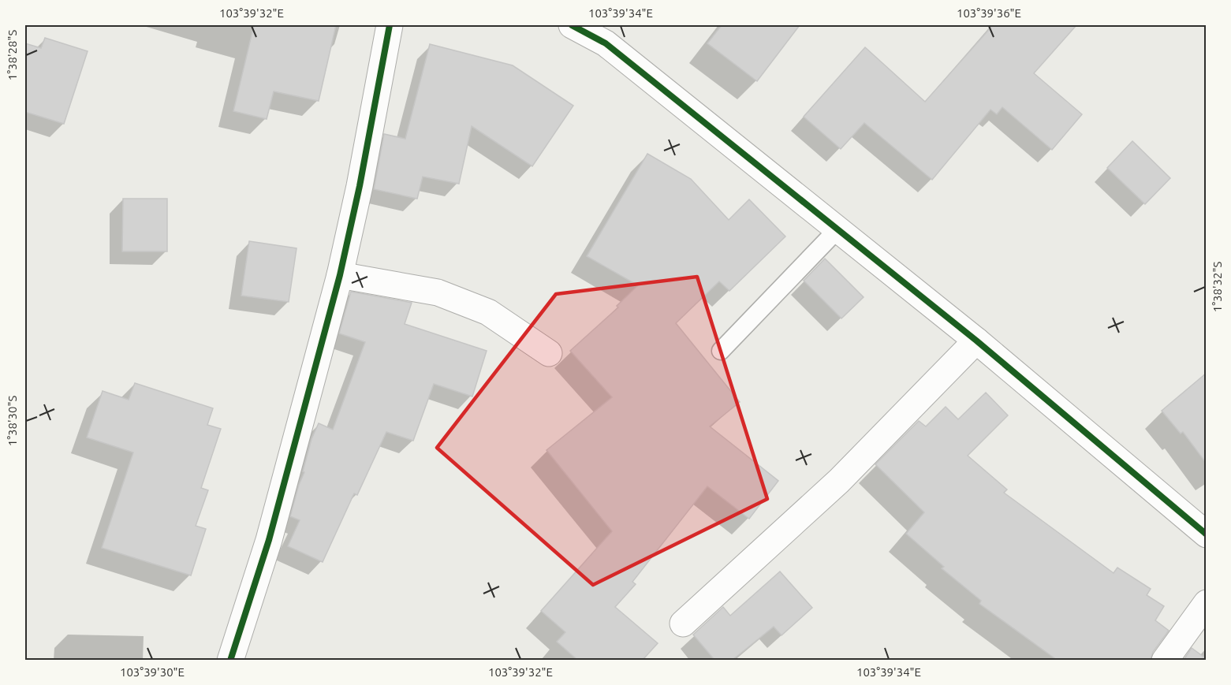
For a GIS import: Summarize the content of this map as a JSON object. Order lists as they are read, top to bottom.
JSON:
{
  "coordinates": [
    "103°39'32\"E",
    "103°39'34\"E",
    "103°39'36\"E",
    "1°38'28\"S",
    "1°38'32\"S",
    "1°38'30\"S",
    "103°39'30\"E"
  ]
}
